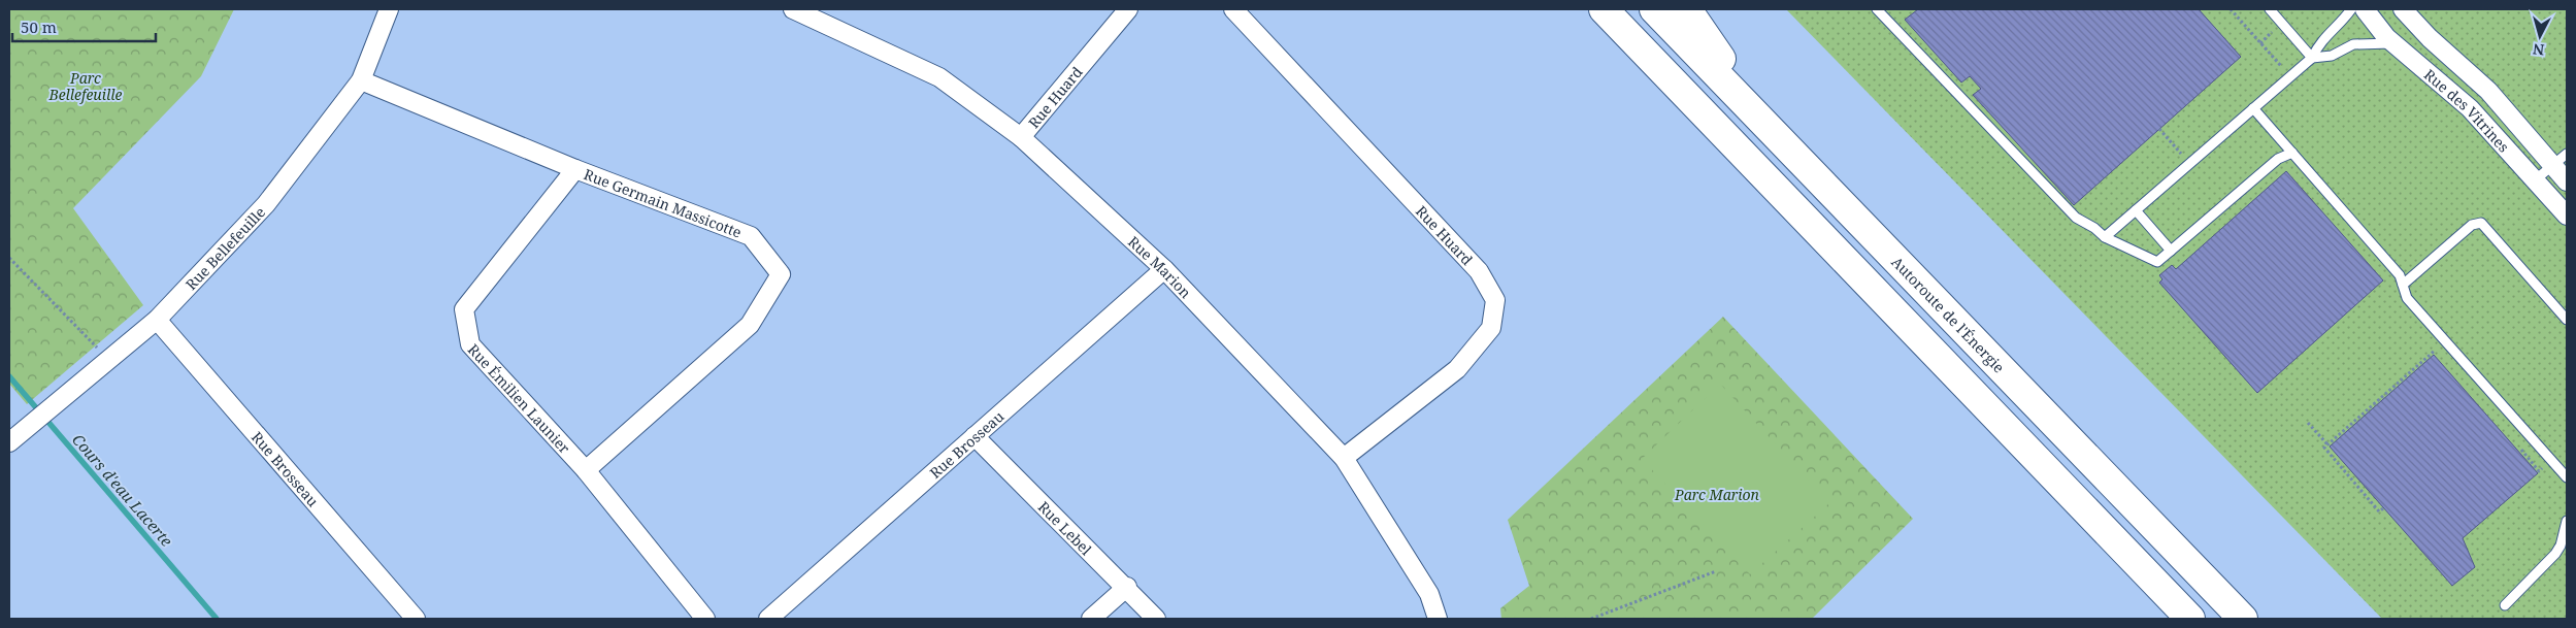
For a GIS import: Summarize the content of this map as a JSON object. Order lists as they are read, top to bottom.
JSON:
{
  "streets": {
    "highway": ["Autoroute de l'Énergie"],
    "street": [
      "Rue Huard",
      "Rue des Vitrines",
      "Rue Germain Massicotte",
      "Rue Bellefeuille",
      "Rue Marion",
      "Rue Émilien Launier",
      "Rue Brosseau",
      "Rue Lebel"
    ]
  },
  "crossings": [
    ["Rue Huard", "Rue Marion"],
    ["Rue Germain Massicotte", "Rue Bellefeuille"],
    ["Rue Germain Massicotte", "Rue Émilien Launier"],
    ["Rue Bellefeuille", "Rue Brosseau"],
    ["Rue Marion", "Rue Brosseau"],
    ["Rue Brosseau", "Rue Lebel"]
  ],
  "water": ["Cours d'eau Lacerte"],
  "parks": ["Parc Bellefeuille", "Parc Marion"],
  "scale_bar": "50 m",
  "north": "bottom"
}
